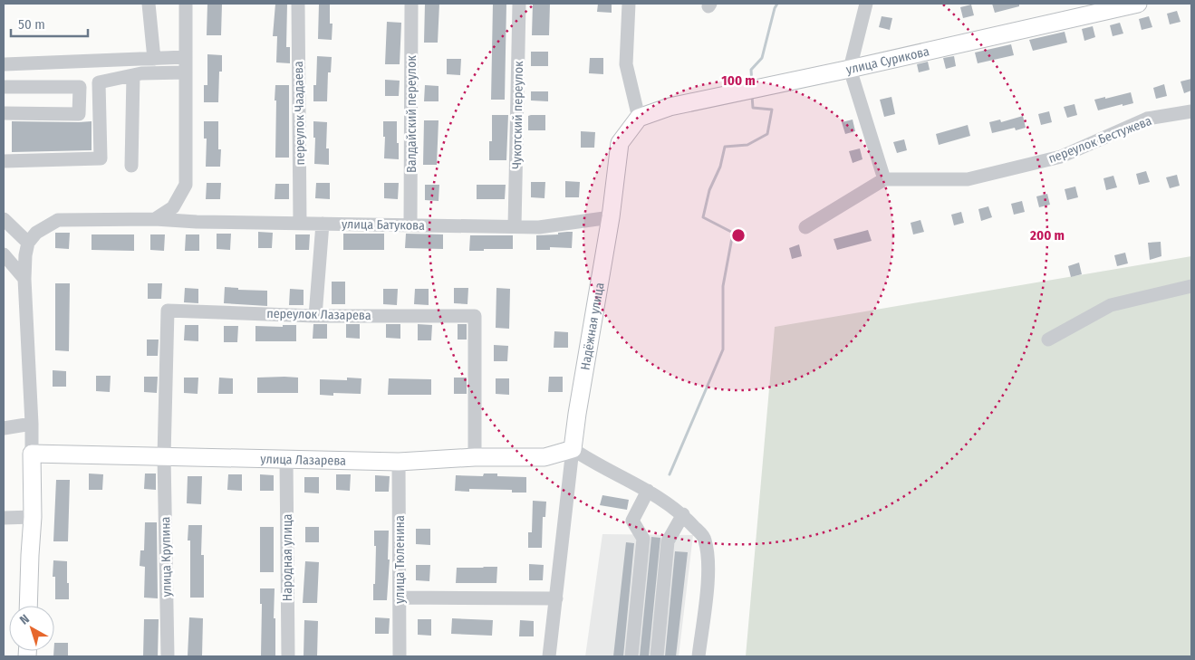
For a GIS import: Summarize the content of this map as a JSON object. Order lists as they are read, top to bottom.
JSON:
{
  "streets": {
    "main road": ["улица Сурикова", "Надёжная улица", "улица Лазарева"],
    "street": [
      "переулок Чаадаева",
      "Валдайский переулок",
      "Чукотский переулок",
      "переулок Бестужева",
      "улица Батукова",
      "переулок Лазарева",
      "улица Крупина",
      "Народная улица",
      "улица Тюленина"
    ]
  },
  "crossings": [
    ["улица Сурикова", "Надёжная улица"],
    ["переулок Чаадаева", "улица Батукова"],
    ["Валдайский переулок", "улица Батукова"],
    ["Чукотский переулок", "улица Батукова"],
    ["улица Батукова", "Надёжная улица"],
    ["переулок Лазарева", "улица Лазарева"],
    ["переулок Лазарева", "улица Крупина"],
    ["Надёжная улица", "улица Лазарева"],
    ["улица Лазарева", "улица Крупина"],
    ["улица Лазарева", "Народная улица"],
    ["улица Лазарева", "улица Тюленина"]
  ],
  "scale_bar": "50 m",
  "north": "top left",
  "rings": ["100 m", "200 m"]
}
